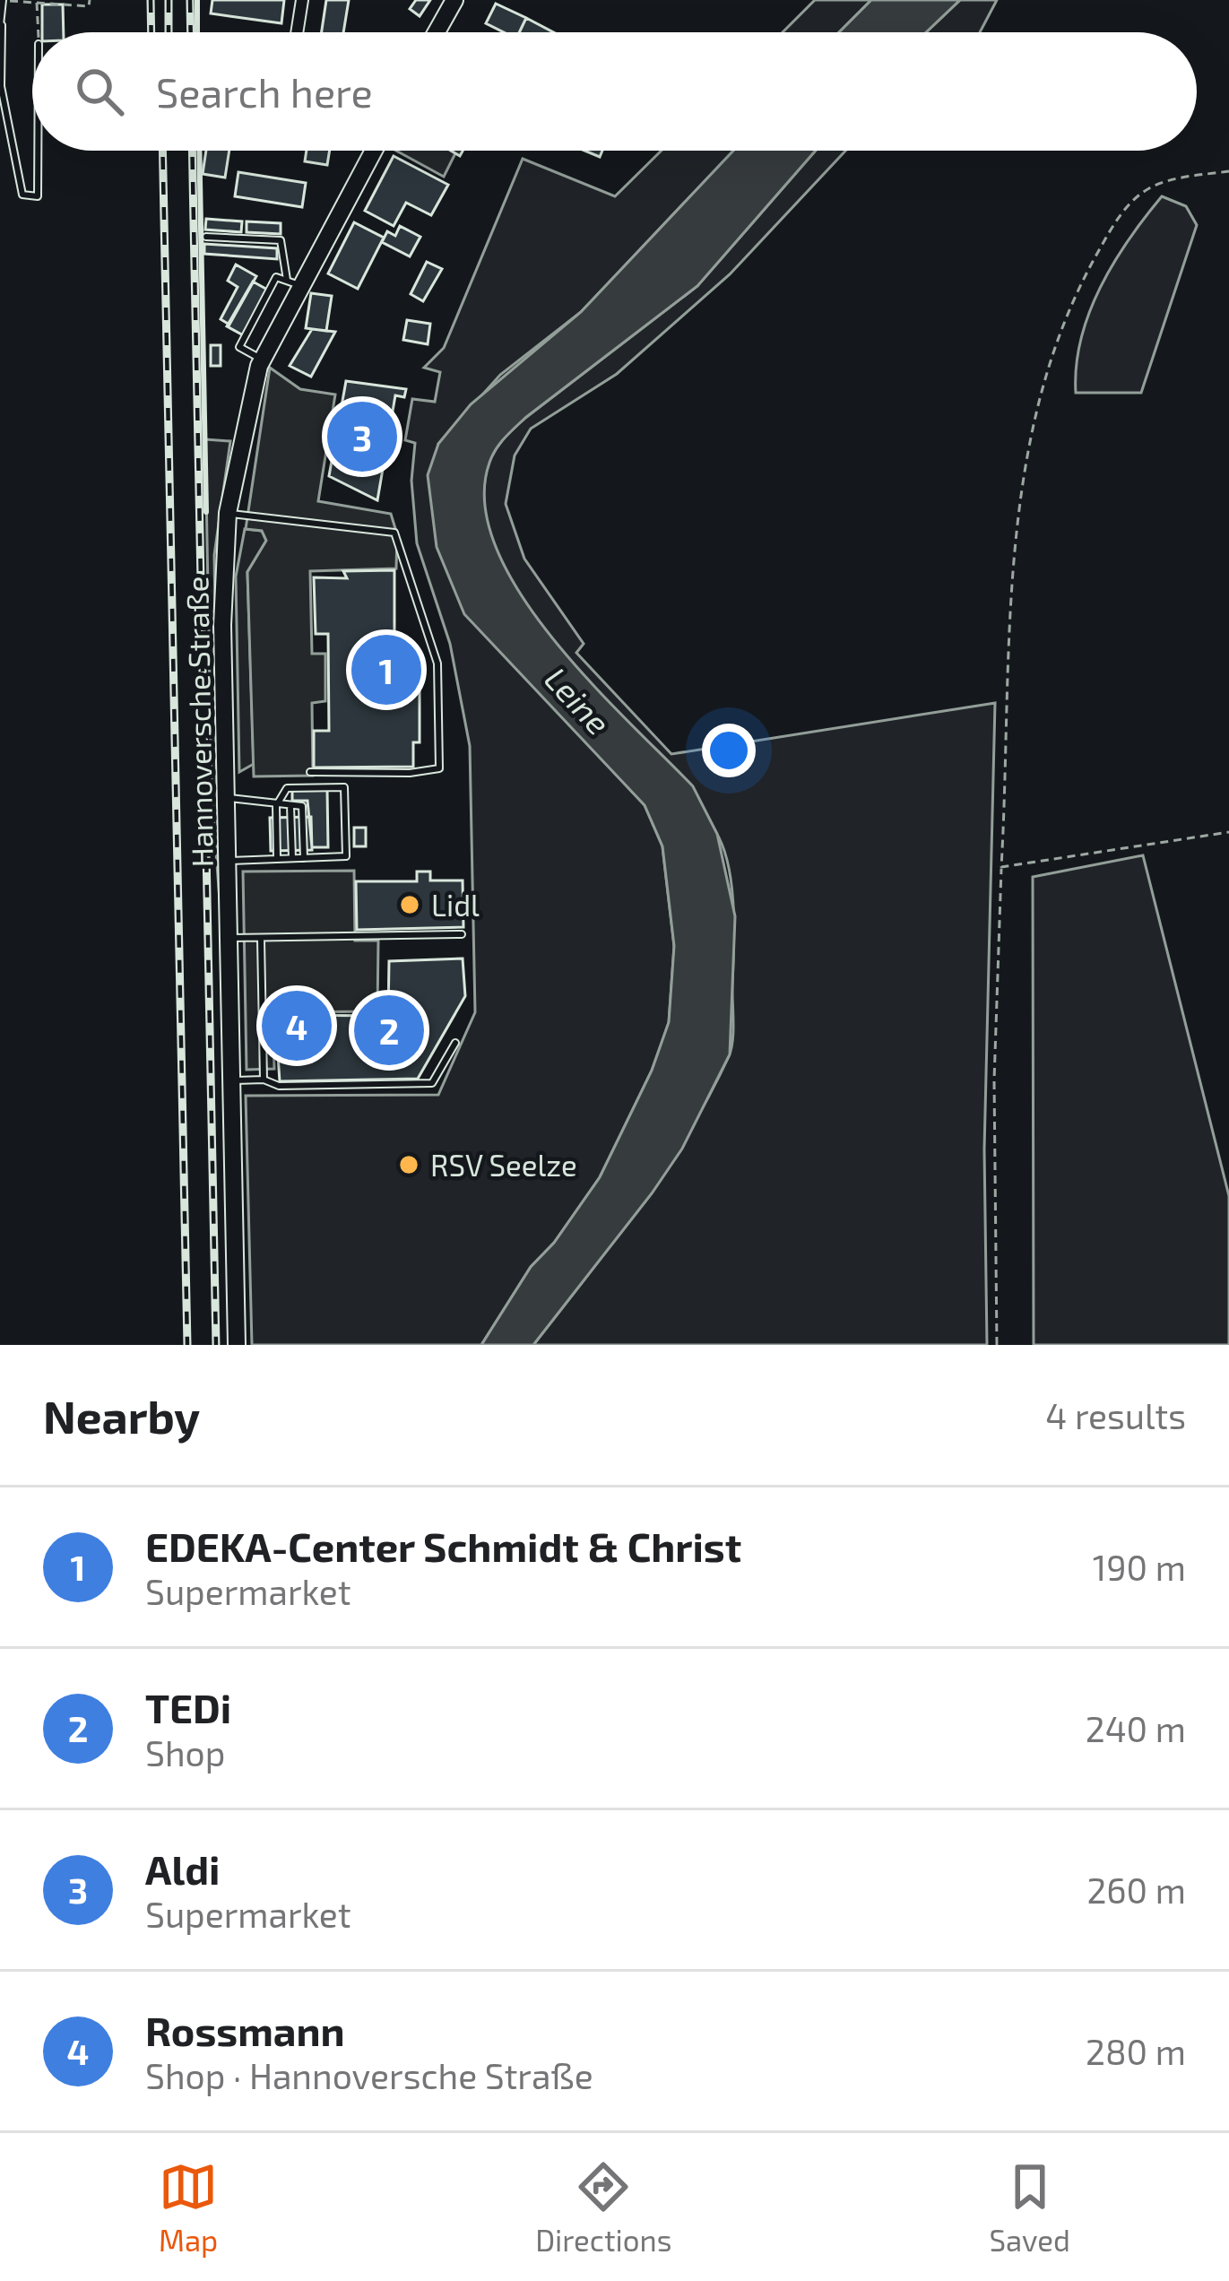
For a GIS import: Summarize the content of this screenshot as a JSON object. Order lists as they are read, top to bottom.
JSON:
{
  "streets": {
    "street": ["Hannoversche Straße"]
  },
  "water": ["Leine"],
  "places": ["Lidl", "RSV Seelze"],
  "page": {
    "search": "Search here",
    "pins": [
      "3",
      "1",
      "4",
      "2"
    ],
    "heading": ["Nearby", "4 results"],
    "list": [
      {
        "mark": "1",
        "name": "EDEKA-Center Schmidt & Christ",
        "note": "Supermarket",
        "value": "190 m"
      },
      {
        "mark": "2",
        "name": "TEDi",
        "note": "Shop",
        "value": "240 m"
      },
      {
        "mark": "3",
        "name": "Aldi",
        "note": "Supermarket",
        "value": "260 m"
      },
      {
        "mark": "4",
        "name": "Rossmann",
        "note": "Shop · Hannoversche Straße",
        "value": "280 m"
      }
    ],
    "nav": ["Map", "Directions", "Saved"]
  }
}
